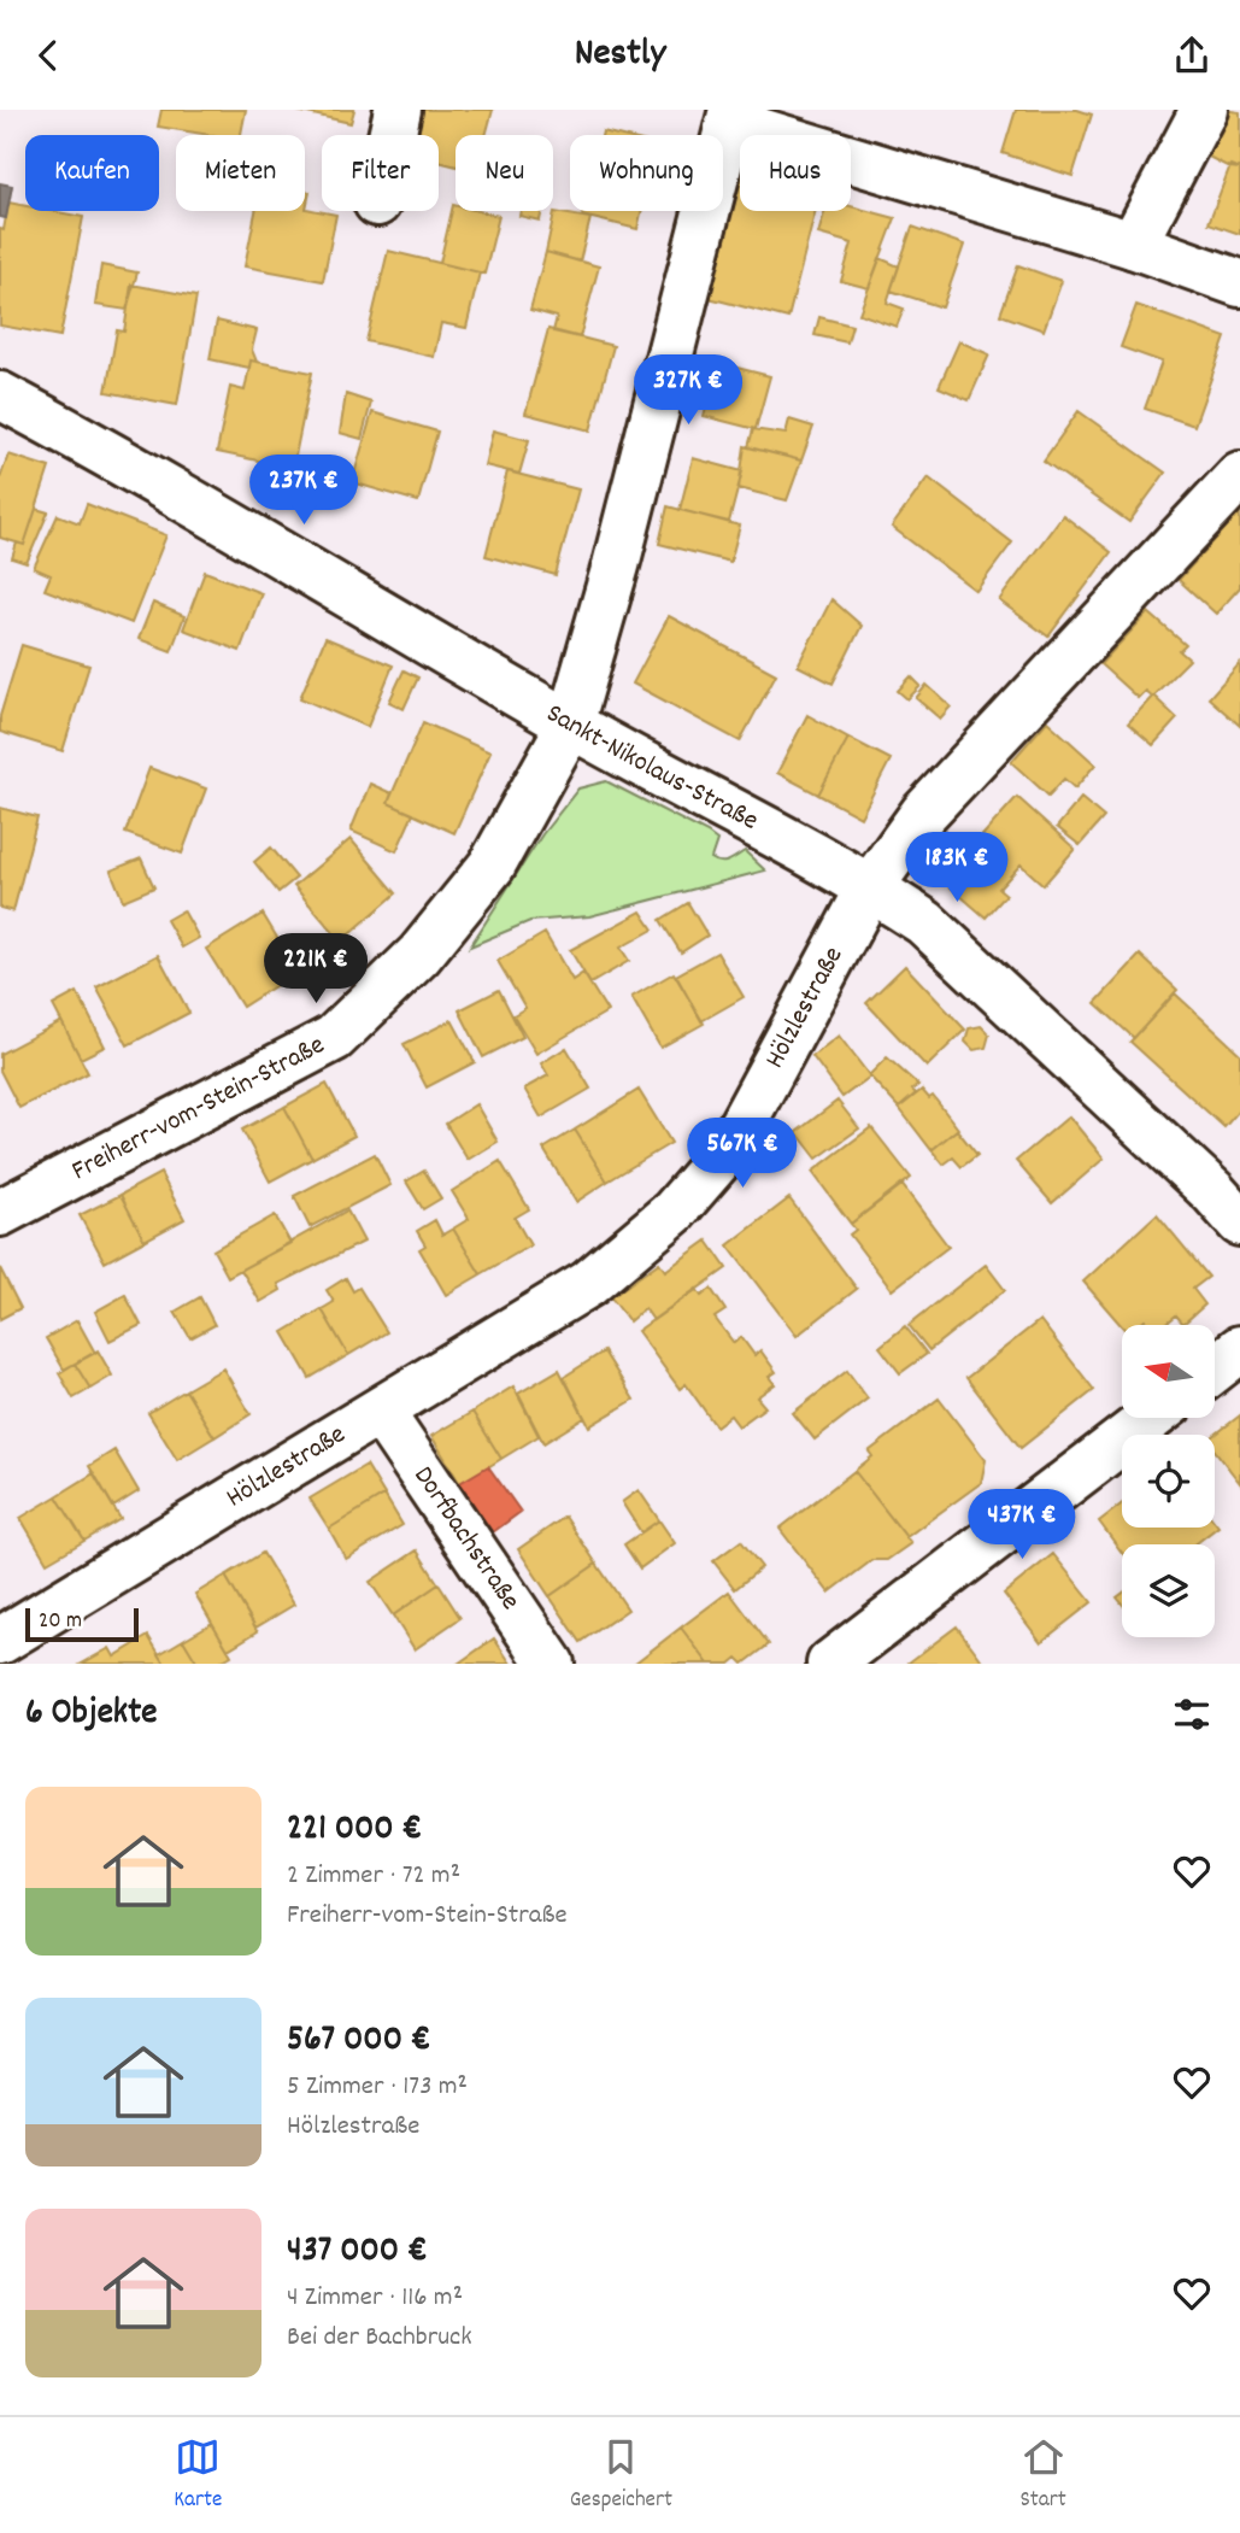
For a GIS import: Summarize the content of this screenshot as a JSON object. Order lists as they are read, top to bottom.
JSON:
{
  "streets": {
    "street": [
      "Sankt-Nikolaus-Straße",
      "Hölzlestraße",
      "Freiherr-vom-Stein-Straße",
      "Dorfbachstraße"
    ]
  },
  "crossings": [
    ["Sankt-Nikolaus-Straße", "Hölzlestraße"],
    ["Sankt-Nikolaus-Straße", "Freiherr-vom-Stein-Straße"],
    ["Hölzlestraße", "Dorfbachstraße"]
  ],
  "scale_bar": "20 m",
  "north": "left",
  "page": {
    "header": "Nestly",
    "chip": [
      "Kaufen",
      "Mieten",
      "Filter",
      "Neu",
      "Wohnung",
      "Haus"
    ],
    "price": [
      "327K €",
      "237K €",
      "183K €",
      "221K €",
      "567K €",
      "437K €"
    ],
    "scale": "20 m",
    "heading": "6 Objekte",
    "list": [
      {
        "name": "221 000 €",
        "note": "2 Zimmer · 72 m² · Freiherr-vom-Stein-Straße"
      },
      {
        "name": "567 000 €",
        "note": "5 Zimmer · 173 m² · Hölzlestraße"
      },
      {
        "name": "437 000 €",
        "note": "4 Zimmer · 116 m² · Bei der Bachbruck"
      }
    ],
    "tabs": ["Karte", "Gespeichert", "Start"]
  }
}
